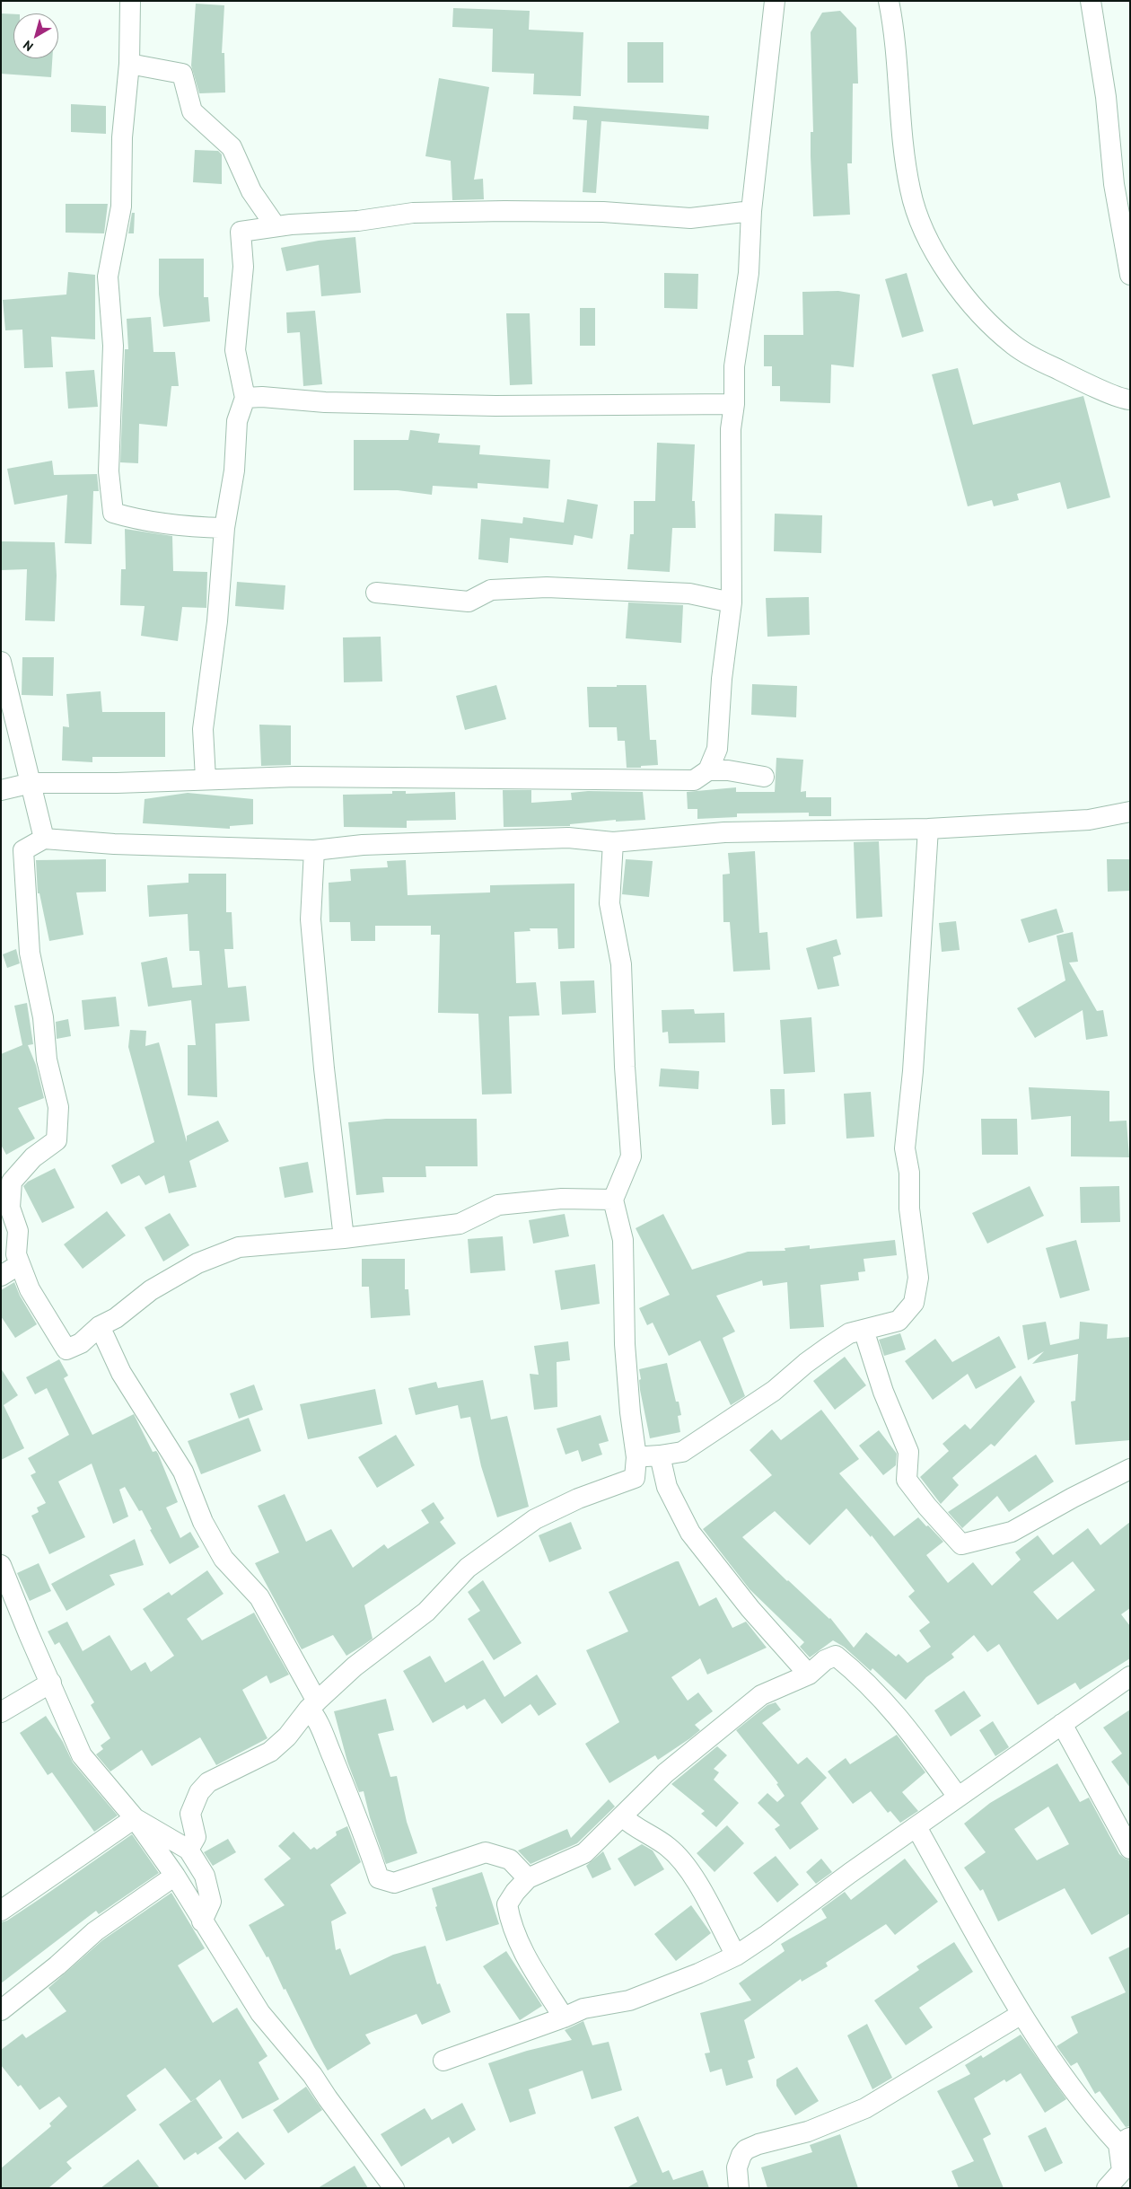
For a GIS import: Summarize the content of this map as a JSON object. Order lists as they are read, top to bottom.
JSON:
{
  "north": "bottom left"
}
